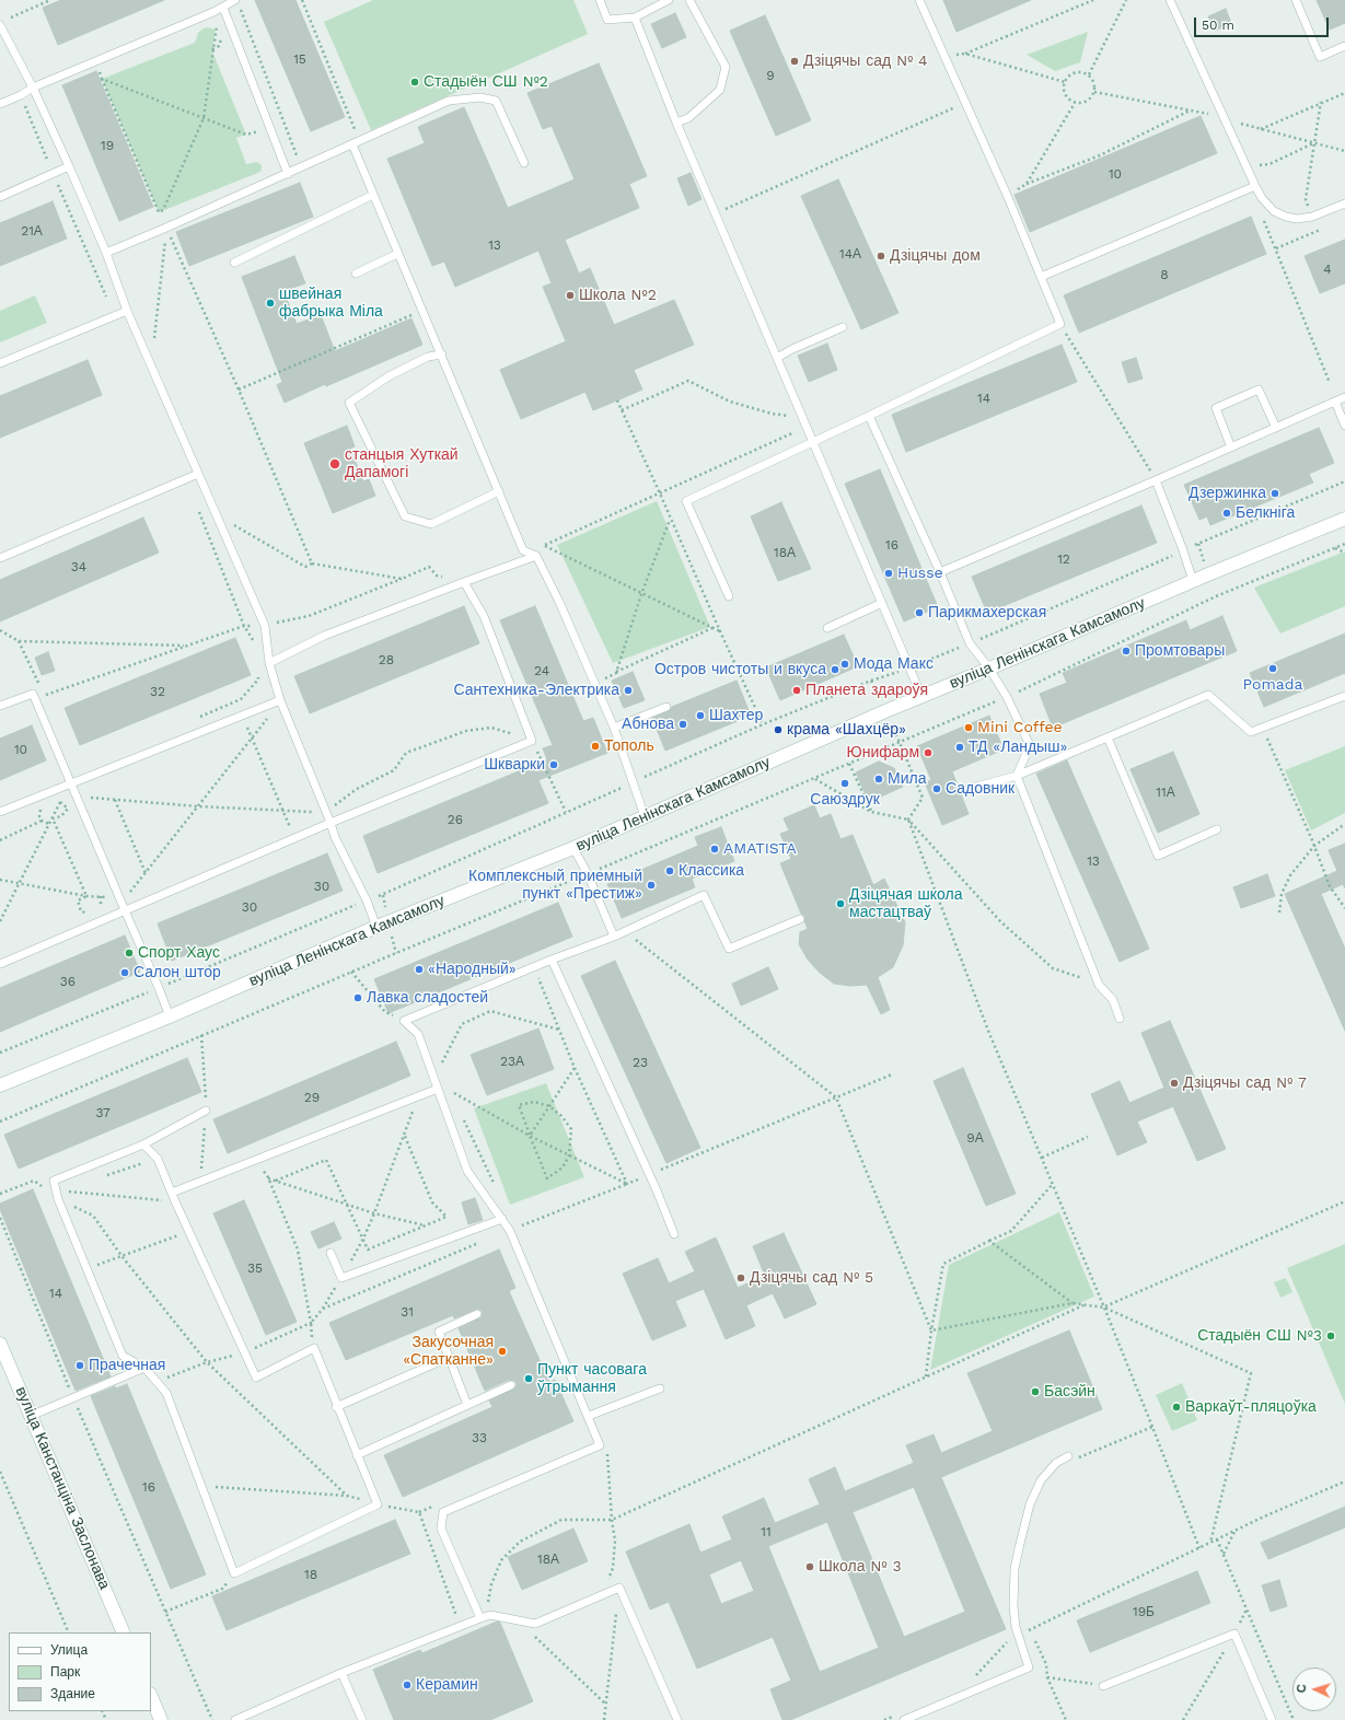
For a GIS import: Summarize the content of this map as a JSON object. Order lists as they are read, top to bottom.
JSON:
{
  "streets": {
    "main road": ["вуліца Ленінскага Камсамолу", "вуліца Канстанціна Заслонава"]
  },
  "places": [
    "Дзіцячы сад № 4",
    "Стадыён СШ №2",
    "Дзіцячы дом",
    "Школа №2",
    "швейная фабрыка Міла",
    "станцыя Хуткай Дапамогі",
    "Дзержинка",
    "Белкніга",
    "Husse",
    "Парикмахерская",
    "Промтовары",
    "Мода Макс",
    "Pomada",
    "Остров чистоты и вкуса",
    "Сантехника-Электрика",
    "Планета здароўя",
    "Шахтер",
    "Абнова",
    "Mini Coffee",
    "крама «Шахцёр»",
    "Тополь",
    "ТД «Ландыш»",
    "Юнифарм",
    "Шкварки",
    "Мила",
    "Саюздрук",
    "Садовник",
    "AMATISTA",
    "Классика",
    "Комплексный приемный пункт «Престиж»",
    "Дзіцячая школа мастацтваў",
    "Спорт Хаус",
    "«Народный»",
    "Салон штор",
    "Лавка сладостей",
    "Дзіцячы сад № 7",
    "Дзіцячы сад № 5",
    "Стадыён СШ №3",
    "Закусочная «Спатканне»",
    "Прачечная",
    "Пункт часовага ўтрымання",
    "Басэйн",
    "Варкаўт-пляцоўка",
    "Школа № 3",
    "Керамин"
  ],
  "house_numbers": [
    "15",
    "9",
    "19",
    "10",
    "21А",
    "13",
    "14А",
    "4",
    "8",
    "14",
    "16",
    "18А",
    "12",
    "34",
    "28",
    "24",
    "32",
    "10",
    "11А",
    "26",
    "13",
    "30",
    "30",
    "36",
    "23А",
    "23",
    "29",
    "37",
    "9А",
    "35",
    "14",
    "31",
    "33",
    "16",
    "11",
    "18А",
    "18",
    "19Б"
  ],
  "legend": ["Улица", "Парк", "Здание"],
  "scale_bar": "50 m",
  "north": "left"
}
